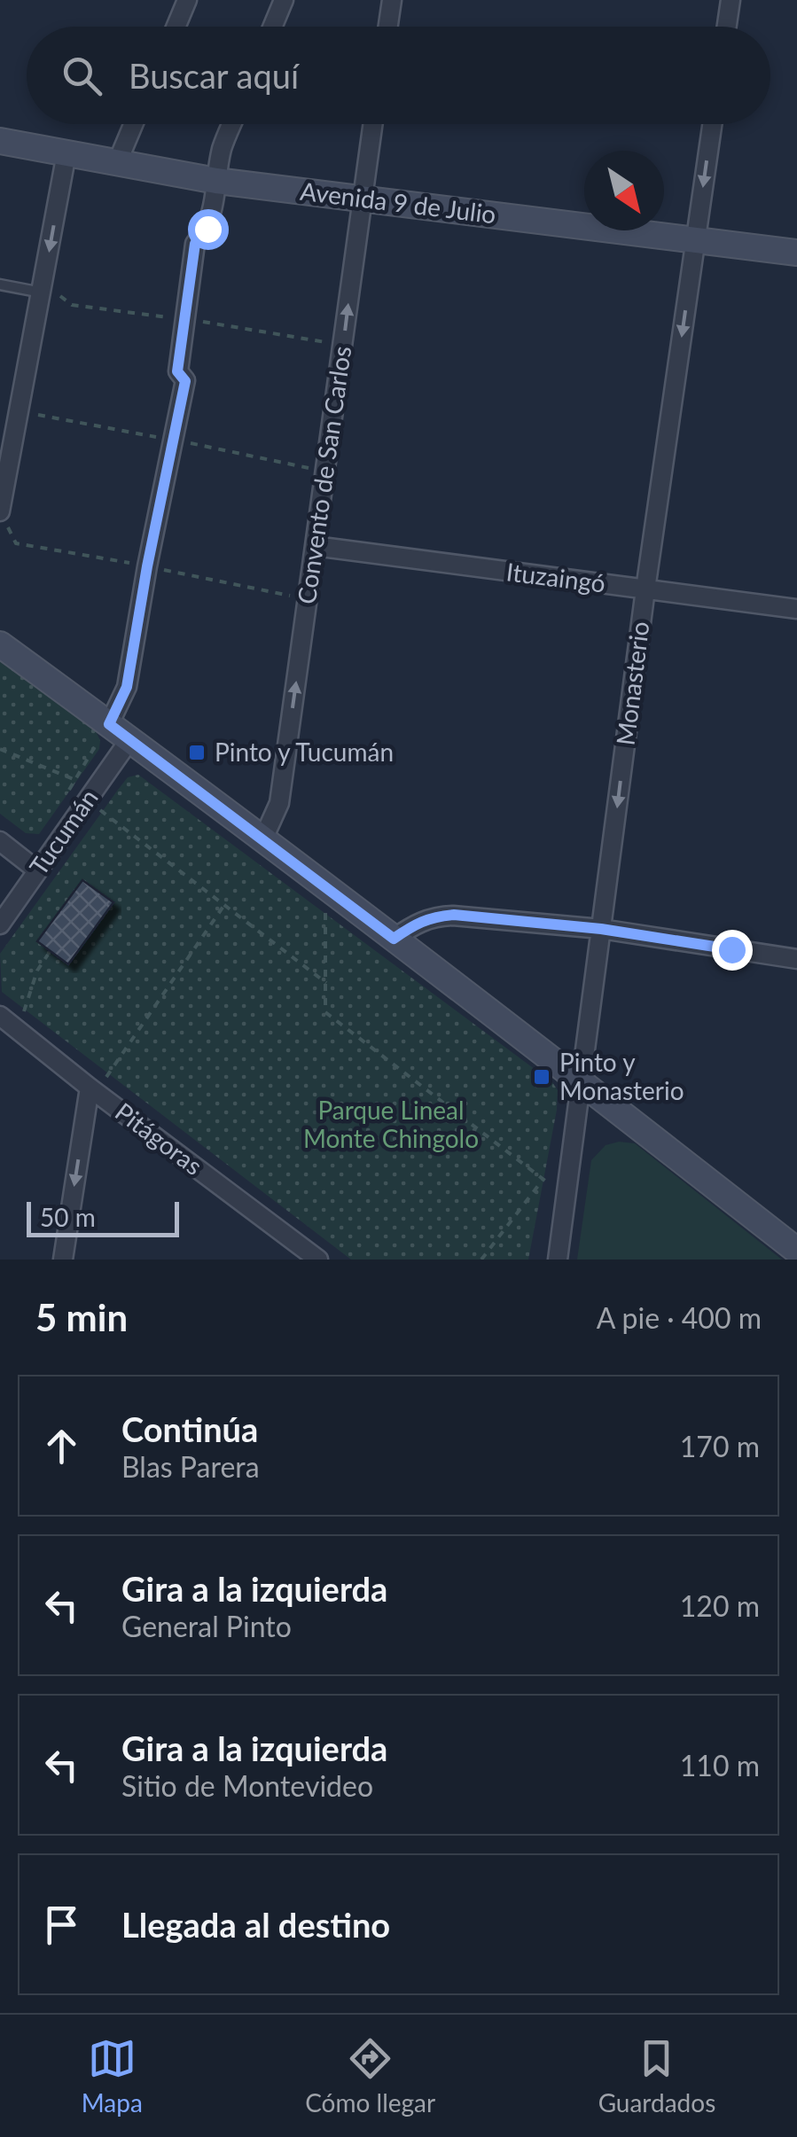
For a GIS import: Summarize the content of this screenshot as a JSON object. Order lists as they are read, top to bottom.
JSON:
{
  "streets": {
    "main road": ["Avenida 9 de Julio"],
    "street": [
      "Convento de San Carlos",
      "Ituzaingó",
      "Monasterio",
      "Tucumán",
      "Pitágoras"
    ]
  },
  "crossings": [
    ["Avenida 9 de Julio", "Convento de San Carlos"],
    ["Avenida 9 de Julio", "Monasterio"],
    ["Convento de San Carlos", "Ituzaingó"],
    ["Ituzaingó", "Monasterio"]
  ],
  "one_way": ["Monasterio"],
  "parks": ["Parque Lineal Monte Chingolo"],
  "places": {
    "transit": ["Pinto y Tucumán", "Pinto y Monasterio"]
  },
  "scale_bar": "50 m",
  "north": "bottom right",
  "page": {
    "search": "Buscar aquí",
    "scale": "50 m",
    "heading": ["5 min", "A pie · 400 m"],
    "list": [
      ["Continúa", "Blas Parera", "170 m"],
      ["Gira a la izquierda", "General Pinto", "120 m"],
      ["Gira a la izquierda", "Sitio de Montevideo", "110 m"],
      "Llegada al destino"
    ],
    "nav": ["Mapa", "Cómo llegar", "Guardados"]
  }
}
